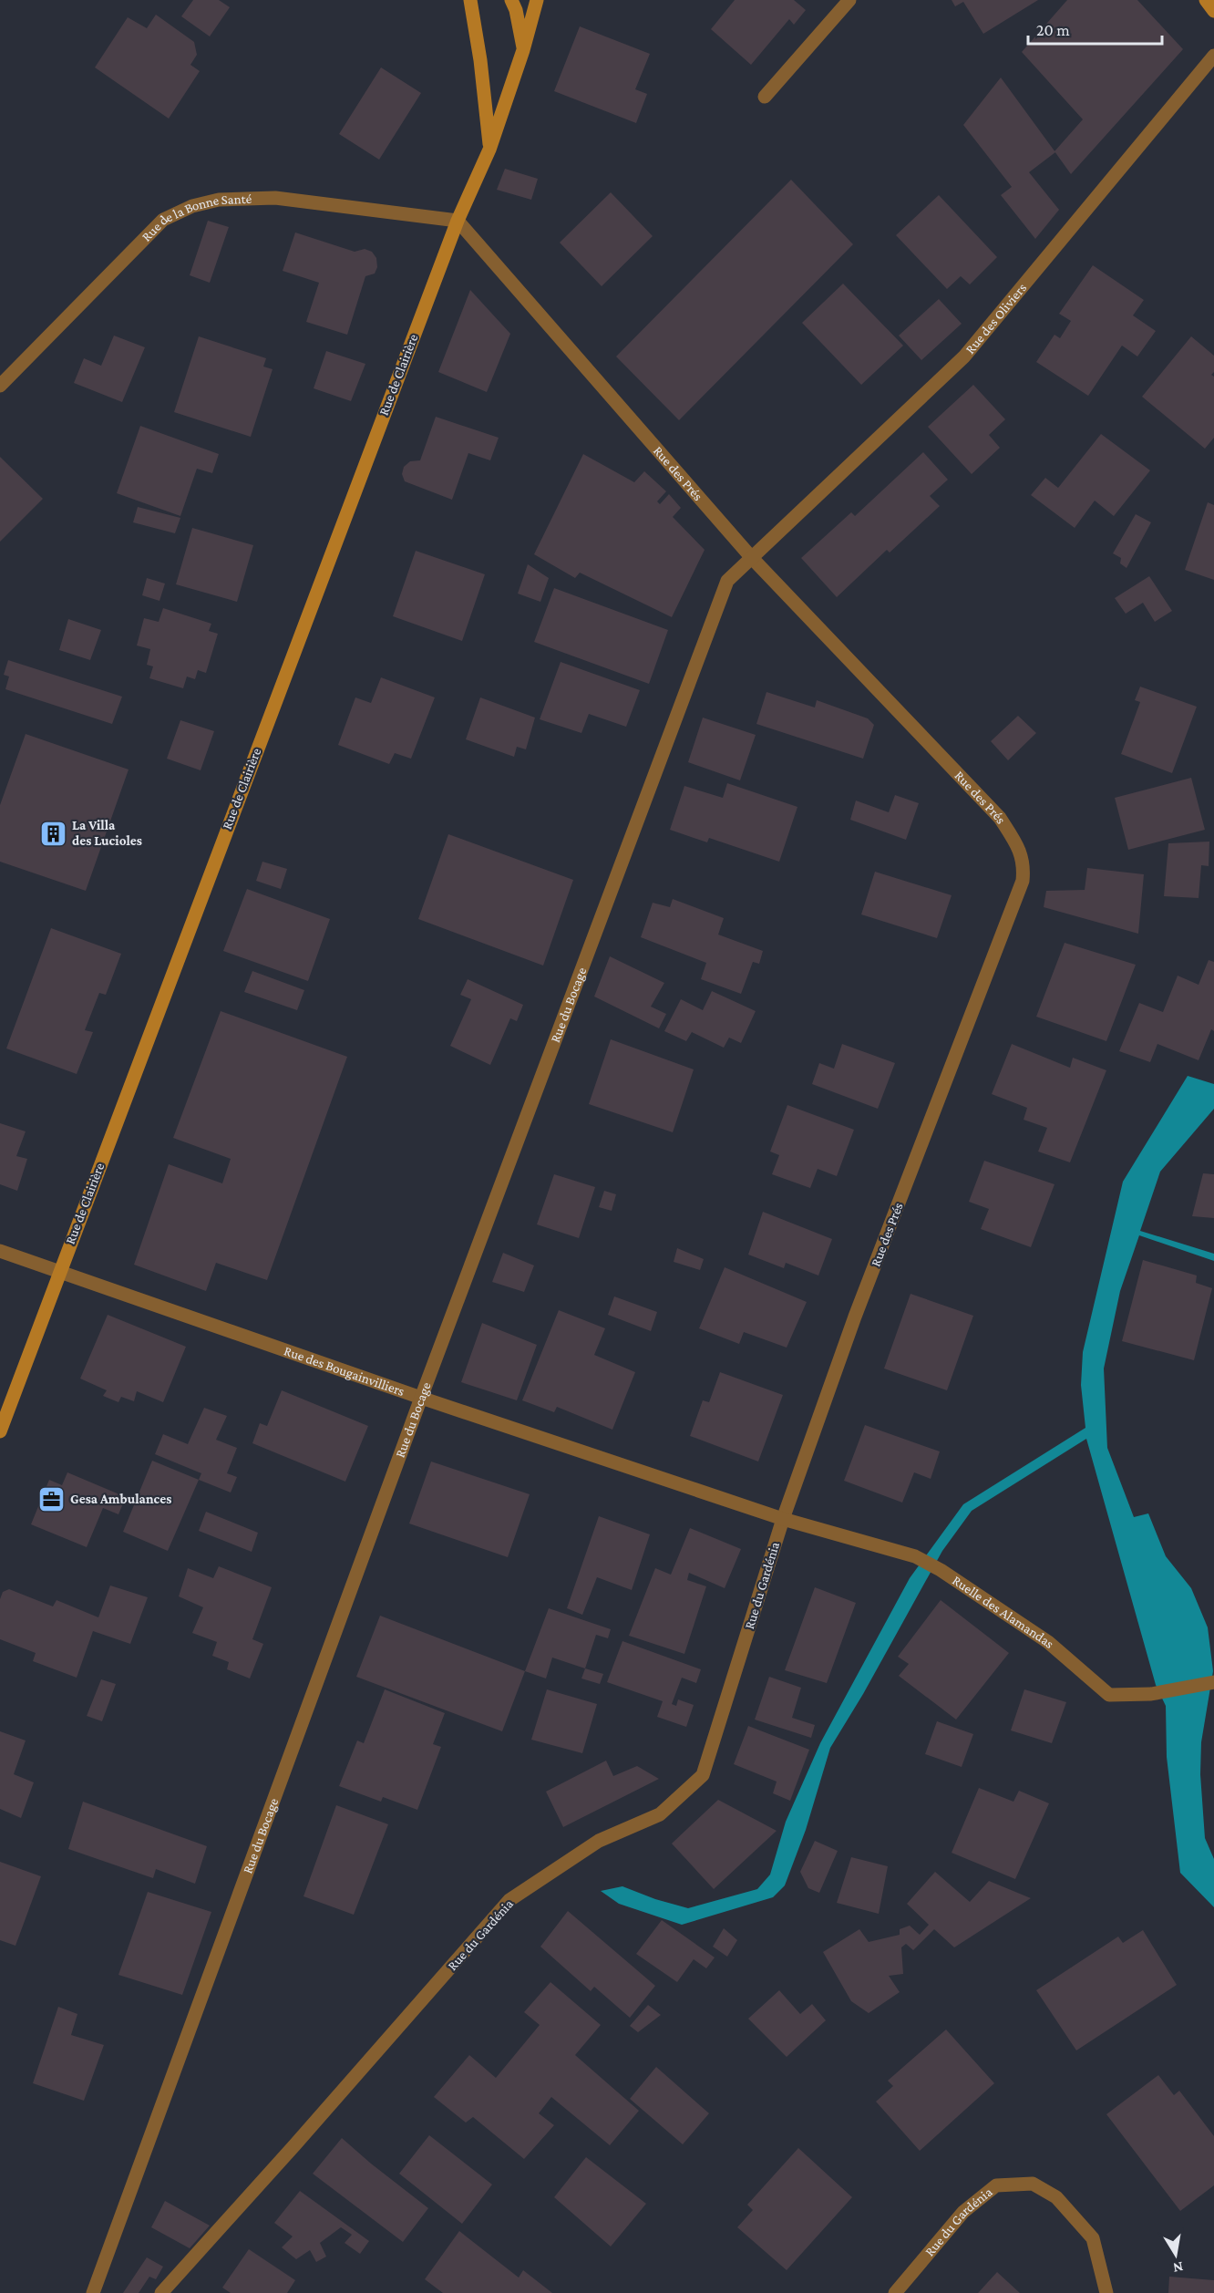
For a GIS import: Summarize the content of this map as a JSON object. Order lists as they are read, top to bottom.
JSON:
{
  "streets": {
    "main road": ["Rue de Clairière"],
    "street": [
      "Rue de la Bonne Santé",
      "Rue des Oliviers",
      "Rue des Prés",
      "Rue du Bocage",
      "Rue des Bougainvilliers",
      "Rue du Gardénia",
      "Ruelle des Alamandas"
    ]
  },
  "crossings": [
    ["Rue de la Bonne Santé", "Rue de Clairière"],
    ["Rue de la Bonne Santé", "Rue des Prés"],
    ["Rue des Oliviers", "Rue des Prés"],
    ["Rue des Oliviers", "Rue du Bocage"],
    ["Rue de Clairière", "Rue des Prés"],
    ["Rue de Clairière", "Rue des Bougainvilliers"],
    ["Rue des Prés", "Rue du Bocage"],
    ["Rue des Prés", "Rue des Bougainvilliers"],
    ["Rue des Prés", "Rue du Gardénia"],
    ["Rue des Prés", "Ruelle des Alamandas"],
    ["Rue du Bocage", "Rue des Bougainvilliers"],
    ["Rue des Bougainvilliers", "Rue du Gardénia"],
    ["Rue des Bougainvilliers", "Ruelle des Alamandas"],
    ["Rue du Gardénia", "Ruelle des Alamandas"]
  ],
  "places": {
    "building": ["La Villa des Lucioles"],
    "office": ["Gesa Ambulances"]
  },
  "scale_bar": "20 m",
  "north": "bottom"
}
